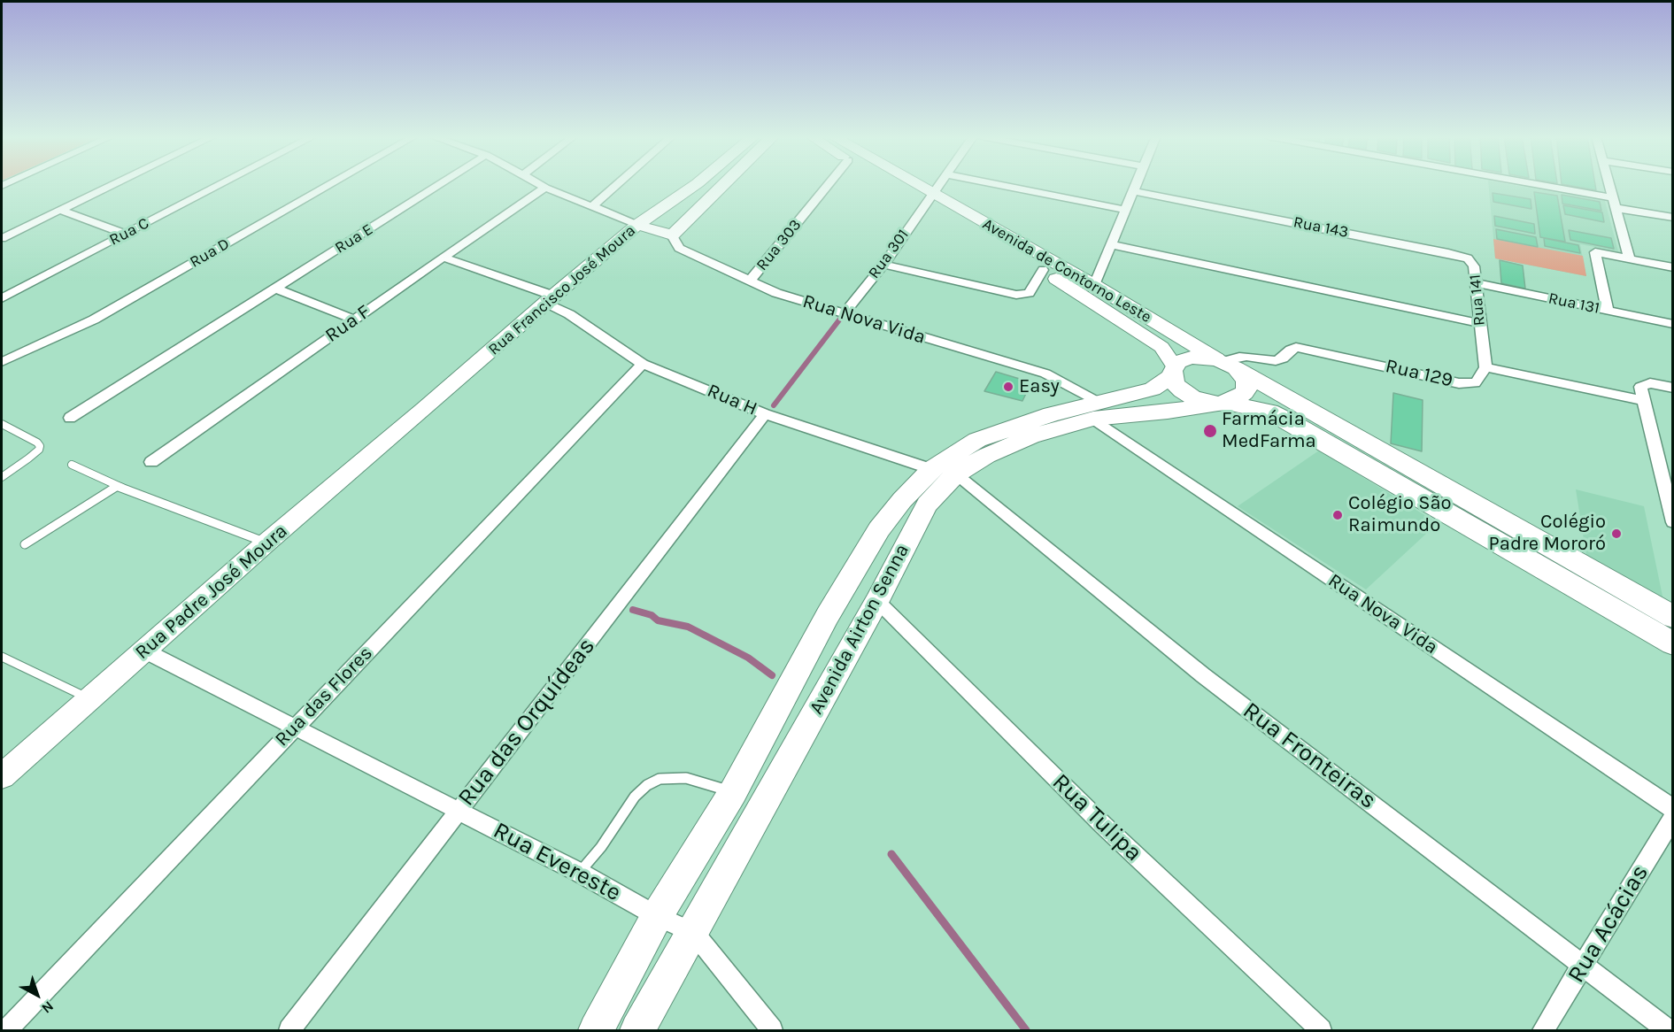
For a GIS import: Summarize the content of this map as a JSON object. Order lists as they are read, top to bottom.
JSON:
{
  "streets": {
    "main road": ["Avenida de Contorno Leste", "Avenida Airton Senna"],
    "street": [
      "Rua 143",
      "Rua C",
      "Rua E",
      "Rua 303",
      "Rua D",
      "Rua 301",
      "Rua Francisco José Moura",
      "Rua 141",
      "Rua 131",
      "Rua Nova Vida",
      "Rua F",
      "Rua 129",
      "Rua H",
      "Rua Padre José Moura",
      "Rua das Flores",
      "Rua das Orquídeas",
      "Rua Fronteiras",
      "Rua Tulipa",
      "Rua Evereste",
      "Rua Acácias"
    ]
  },
  "crossings": [
    ["Rua 143", "Rua 141"],
    ["Rua 303", "Rua Nova Vida"],
    ["Rua 301", "Avenida de Contorno Leste"],
    ["Rua 301", "Rua Nova Vida"],
    ["Avenida de Contorno Leste", "Rua 129"],
    ["Avenida de Contorno Leste", "Avenida Airton Senna"],
    ["Rua Francisco José Moura", "Rua Nova Vida"],
    ["Rua Francisco José Moura", "Rua H"],
    ["Rua Francisco José Moura", "Rua Padre José Moura"],
    ["Rua 141", "Rua 131"],
    ["Rua 141", "Rua 129"],
    ["Rua Nova Vida", "Avenida Airton Senna"],
    ["Rua F", "Rua H"],
    ["Rua 129", "Avenida Airton Senna"],
    ["Rua H", "Avenida Airton Senna"],
    ["Rua H", "Rua das Flores"],
    ["Rua H", "Rua das Orquídeas"],
    ["Rua H", "Rua Fronteiras"],
    ["Rua Padre José Moura", "Rua Evereste"],
    ["Avenida Airton Senna", "Rua Fronteiras"],
    ["Avenida Airton Senna", "Rua Tulipa"],
    ["Avenida Airton Senna", "Rua Evereste"],
    ["Rua das Flores", "Rua Evereste"],
    ["Rua das Orquídeas", "Rua Evereste"],
    ["Rua Fronteiras", "Rua Acácias"]
  ],
  "places": [
    "Easy",
    "Farmácia MedFarma",
    "Colégio São Raimundo",
    "Colégio Padre Mororó"
  ],
  "north": "bottom right"
}
